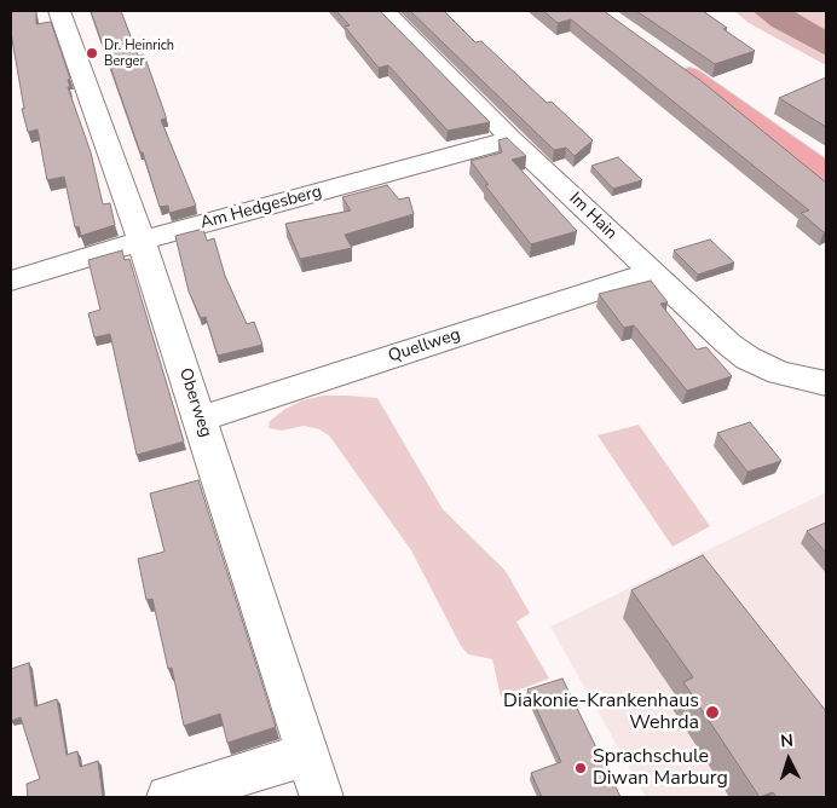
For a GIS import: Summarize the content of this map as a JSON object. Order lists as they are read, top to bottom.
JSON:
{
  "streets": {
    "street": [
      "Am Hedgesberg",
      "Im Hain",
      "Quellweg",
      "Oberweg"
    ]
  },
  "crossings": [
    ["Am Hedgesberg", "Im Hain"],
    ["Am Hedgesberg", "Oberweg"],
    ["Im Hain", "Quellweg"],
    ["Quellweg", "Oberweg"]
  ],
  "places": ["Dr. Heinrich Berger", "Diakonie-Krankenhaus Wehrda", "Sprachschule Diwan Marburg"],
  "north": "top"
}
